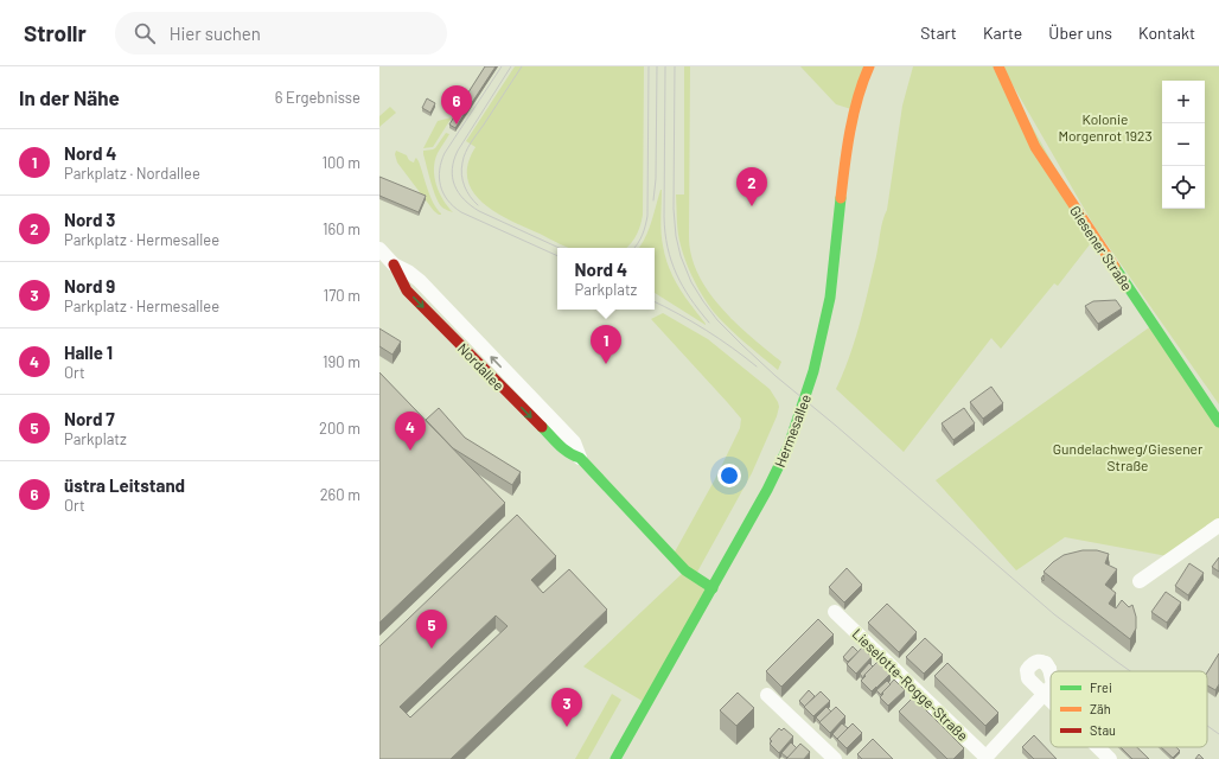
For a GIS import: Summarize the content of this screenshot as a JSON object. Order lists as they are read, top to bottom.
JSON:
{
  "streets": {
    "main road": ["Giesener Straße", "Nordallee", "Hermesallee"],
    "street": ["Lieselotte-Rogge-Straße"]
  },
  "crossings": [
    ["Nordallee", "Hermesallee"]
  ],
  "parks": ["Kolonie Morgenrot 1923", "Gundelachweg/Giesener Straße"],
  "legend": ["Frei", "Zäh", "Stau"],
  "page": {
    "header": "Strollr",
    "search": "Hier suchen",
    "nav": [
      "Start",
      "Karte",
      "Über uns",
      "Kontakt"
    ],
    "heading": ["In der Nähe", "6 Ergebnisse"],
    "map_buttons": ["+", "−"],
    "pins": [
      "6",
      "2",
      "1",
      "4",
      "5",
      "3"
    ],
    "list": [
      {
        "mark": "1",
        "name": "Nord 4",
        "note": "Parkplatz · Nordallee",
        "value": "100 m"
      },
      {
        "mark": "2",
        "name": "Nord 3",
        "note": "Parkplatz · Hermesallee",
        "value": "160 m"
      },
      {
        "mark": "3",
        "name": "Nord 9",
        "note": "Parkplatz · Hermesallee",
        "value": "170 m"
      },
      {
        "mark": "4",
        "name": "Halle 1",
        "note": "Ort",
        "value": "190 m"
      },
      {
        "mark": "5",
        "name": "Nord 7",
        "note": "Parkplatz",
        "value": "200 m"
      },
      {
        "mark": "6",
        "name": "üstra Leitstand",
        "note": "Ort",
        "value": "260 m"
      }
    ],
    "popup": ["Nord 4", "Parkplatz"]
  }
}
